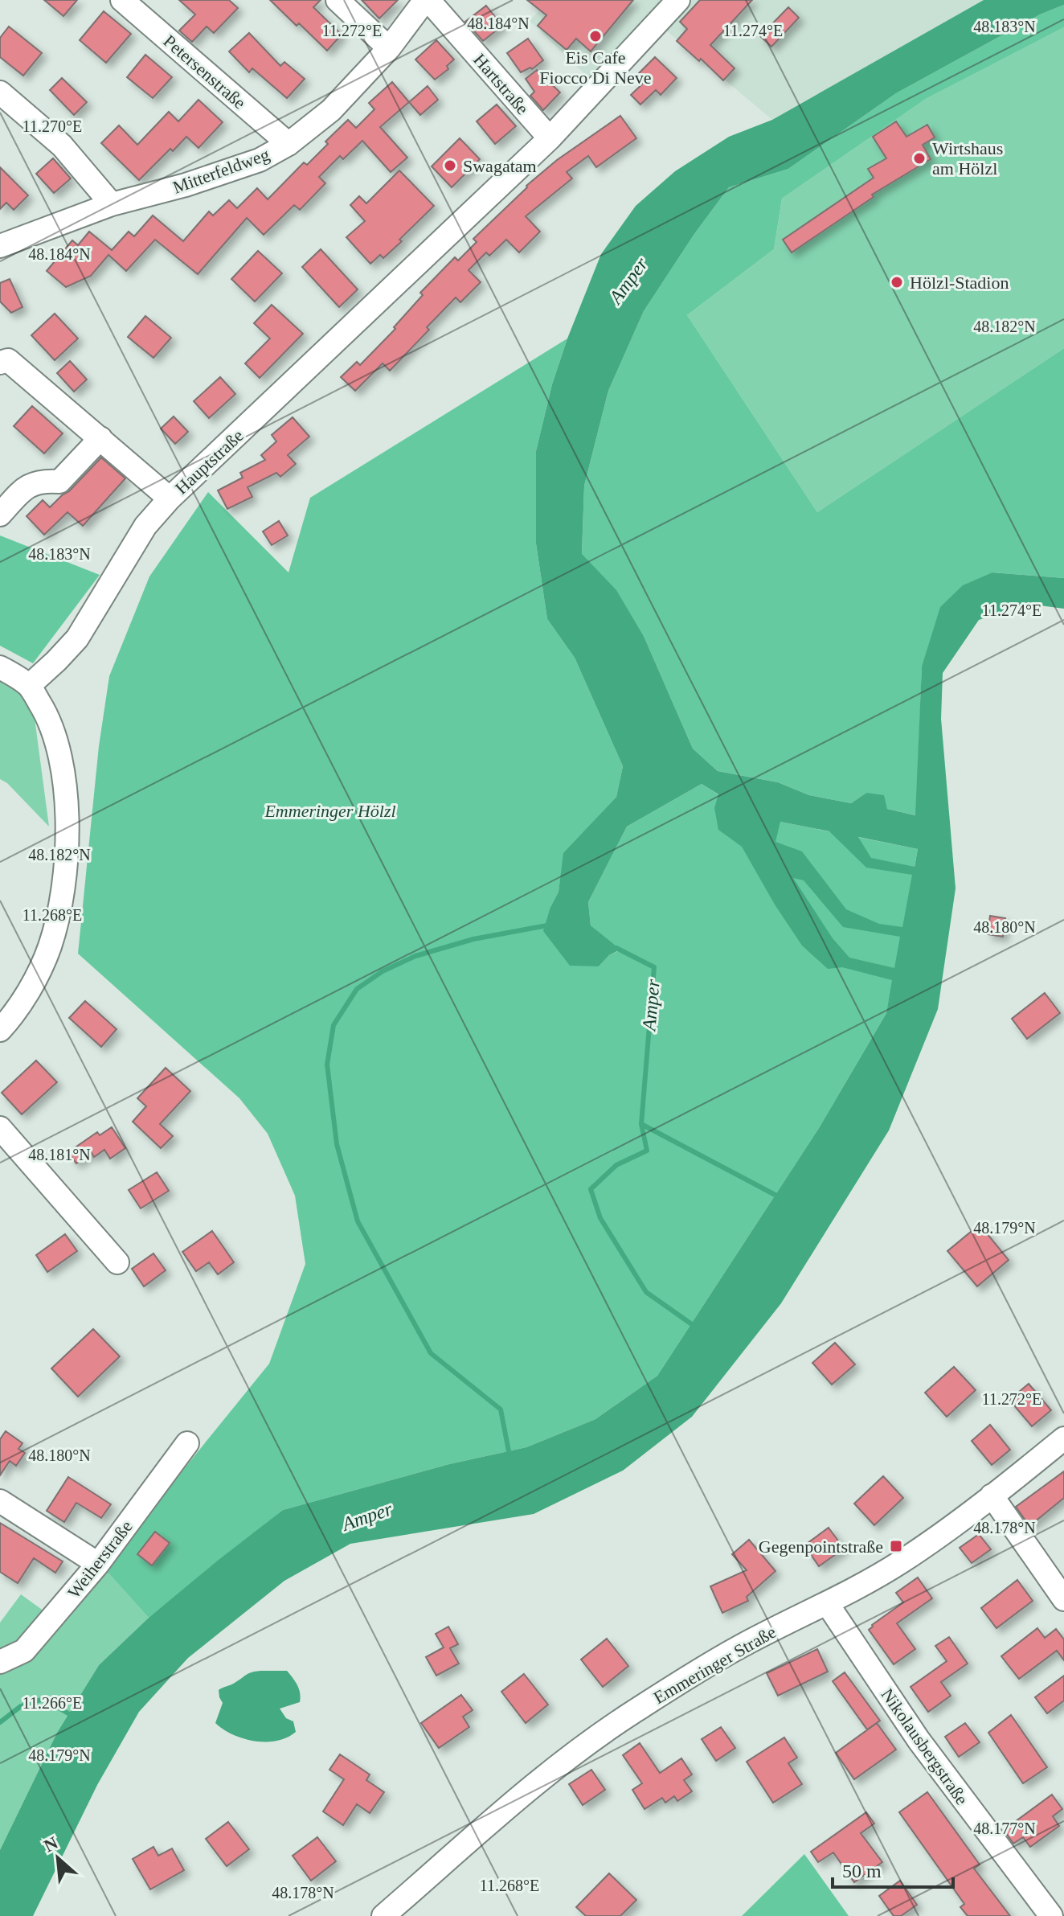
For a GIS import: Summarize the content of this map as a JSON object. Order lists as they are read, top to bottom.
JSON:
{
  "streets": {
    "street": [
      "Petersenstraße",
      "Hartstraße",
      "Mitterfeldweg",
      "Hauptstraße",
      "Weiherstraße",
      "Emmeringer Straße",
      "Nikolausbergstraße"
    ]
  },
  "crossings": [
    ["Petersenstraße", "Mitterfeldweg"],
    ["Hartstraße", "Mitterfeldweg"],
    ["Hartstraße", "Hauptstraße"],
    ["Emmeringer Straße", "Nikolausbergstraße"]
  ],
  "water": ["Amper"],
  "parks": ["Emmeringer Hölzl"],
  "places": {
    "other": [
      "Eis Cafe Fiocco Di Neve",
      "Wirtshaus am Hölzl",
      "Swagatam",
      "Hölzl-Stadion"
    ],
    "transit": ["Gegenpointstraße"]
  },
  "scale_bar": "50 m",
  "north": "top left",
  "coordinates": [
    "48.184°N",
    "48.183°N",
    "11.272°E",
    "11.274°E",
    "11.270°E",
    "48.182°N",
    "11.268°E",
    "48.180°N",
    "48.181°N",
    "48.179°N",
    "48.178°N",
    "11.266°E",
    "48.177°N"
  ]
}
